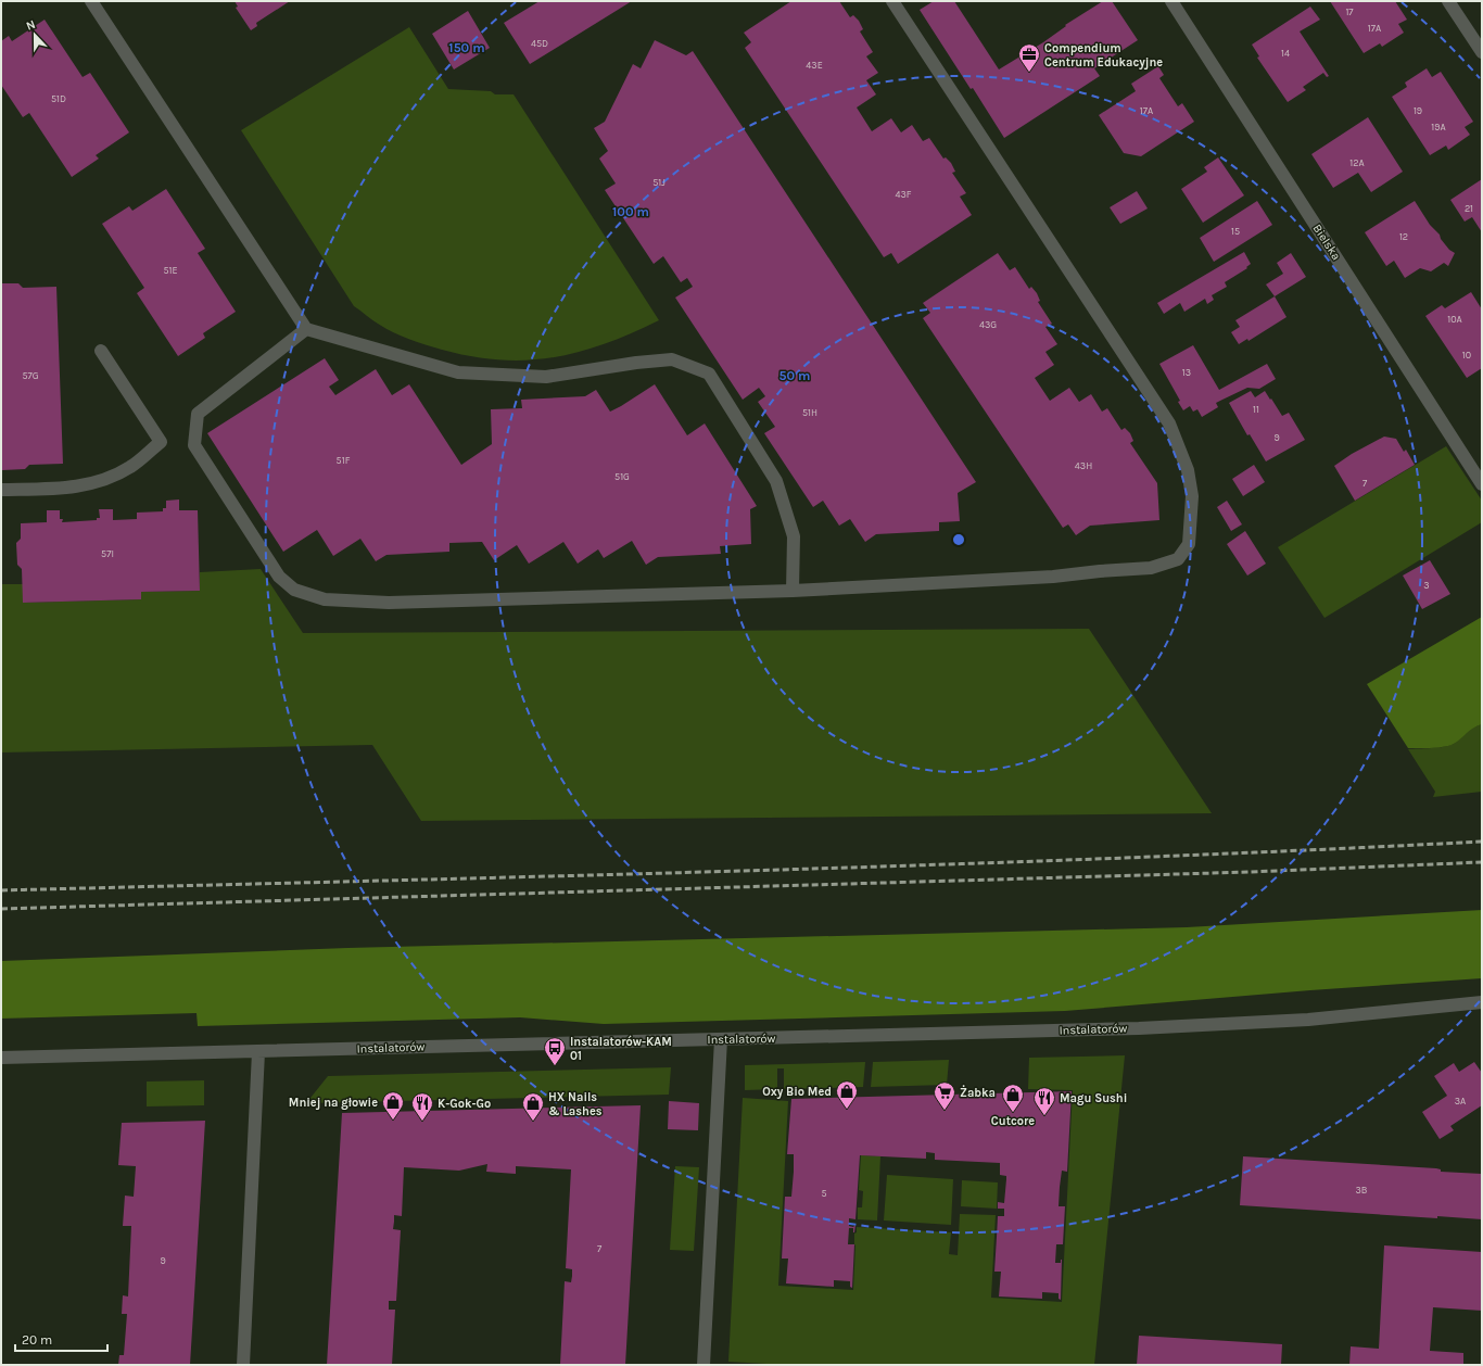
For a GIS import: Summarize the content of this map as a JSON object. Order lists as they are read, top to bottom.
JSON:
{
  "streets": {
    "street": ["Bielska", "Instalatorów"]
  },
  "places": {
    "office": ["Compendium Centrum Edukacyjne"],
    "bus stop": ["Instalatorów-KAM 01"],
    "shop": [
      "Oxy Bio Med",
      "Cutcore",
      "Mniej na głowie",
      "HX Nails & Lashes"
    ],
    "supermarket": ["Żabka"],
    "restaurant": ["Magu Sushi", "K-Gok-Go"]
  },
  "house_numbers": [
    "17",
    "17A",
    "45D",
    "14",
    "43E",
    "51D",
    "17A",
    "19",
    "19A",
    "12A",
    "51J",
    "43F",
    "21",
    "15",
    "12",
    "51E",
    "10A",
    "43G",
    "10",
    "13",
    "57G",
    "11",
    "51H",
    "9",
    "51F",
    "43H",
    "51G",
    "7",
    "57I",
    "3",
    "3A",
    "3B",
    "5",
    "7",
    "9"
  ],
  "scale_bar": "20 m",
  "north": "top",
  "rings": ["150 m", "100 m", "50 m"]
}
